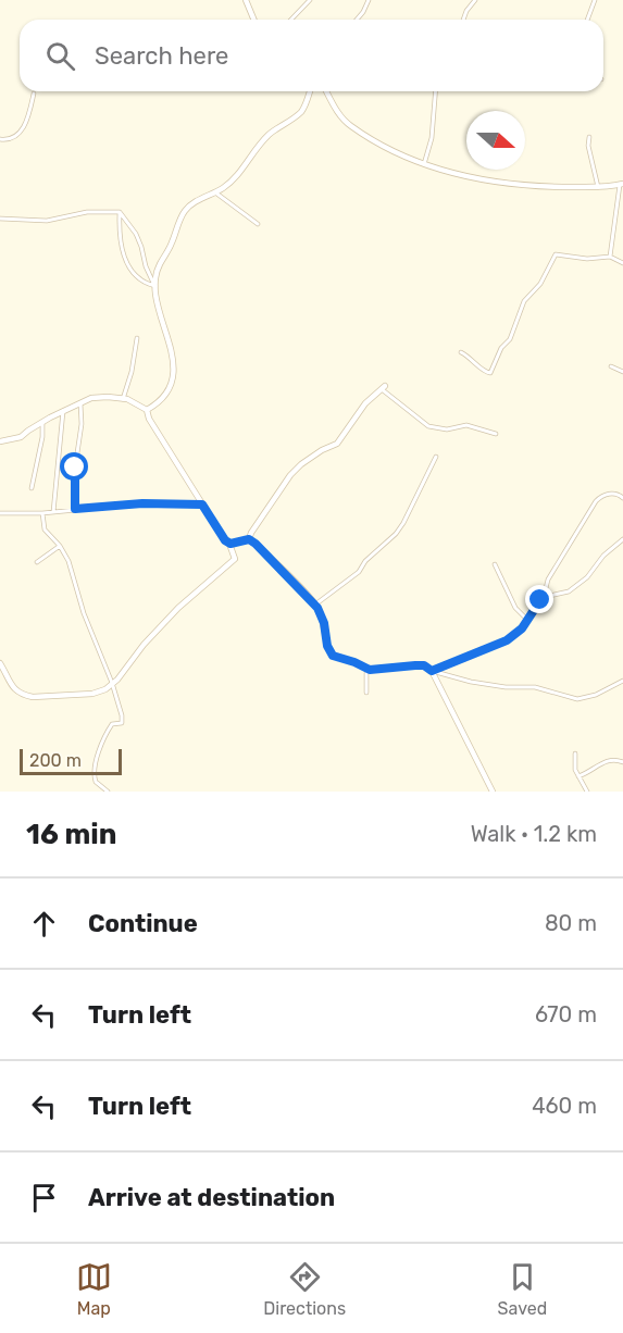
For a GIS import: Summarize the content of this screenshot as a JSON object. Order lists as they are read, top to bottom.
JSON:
{
  "scale_bar": "200 m",
  "north": "right",
  "page": {
    "search": "Search here",
    "scale": "200 m",
    "heading": ["16 min", "Walk · 1.2 km"],
    "list": [
      ["Continue", "80 m"],
      ["Turn left", "670 m"],
      ["Turn left", "460 m"],
      "Arrive at destination"
    ],
    "nav": ["Map", "Directions", "Saved"]
  }
}
